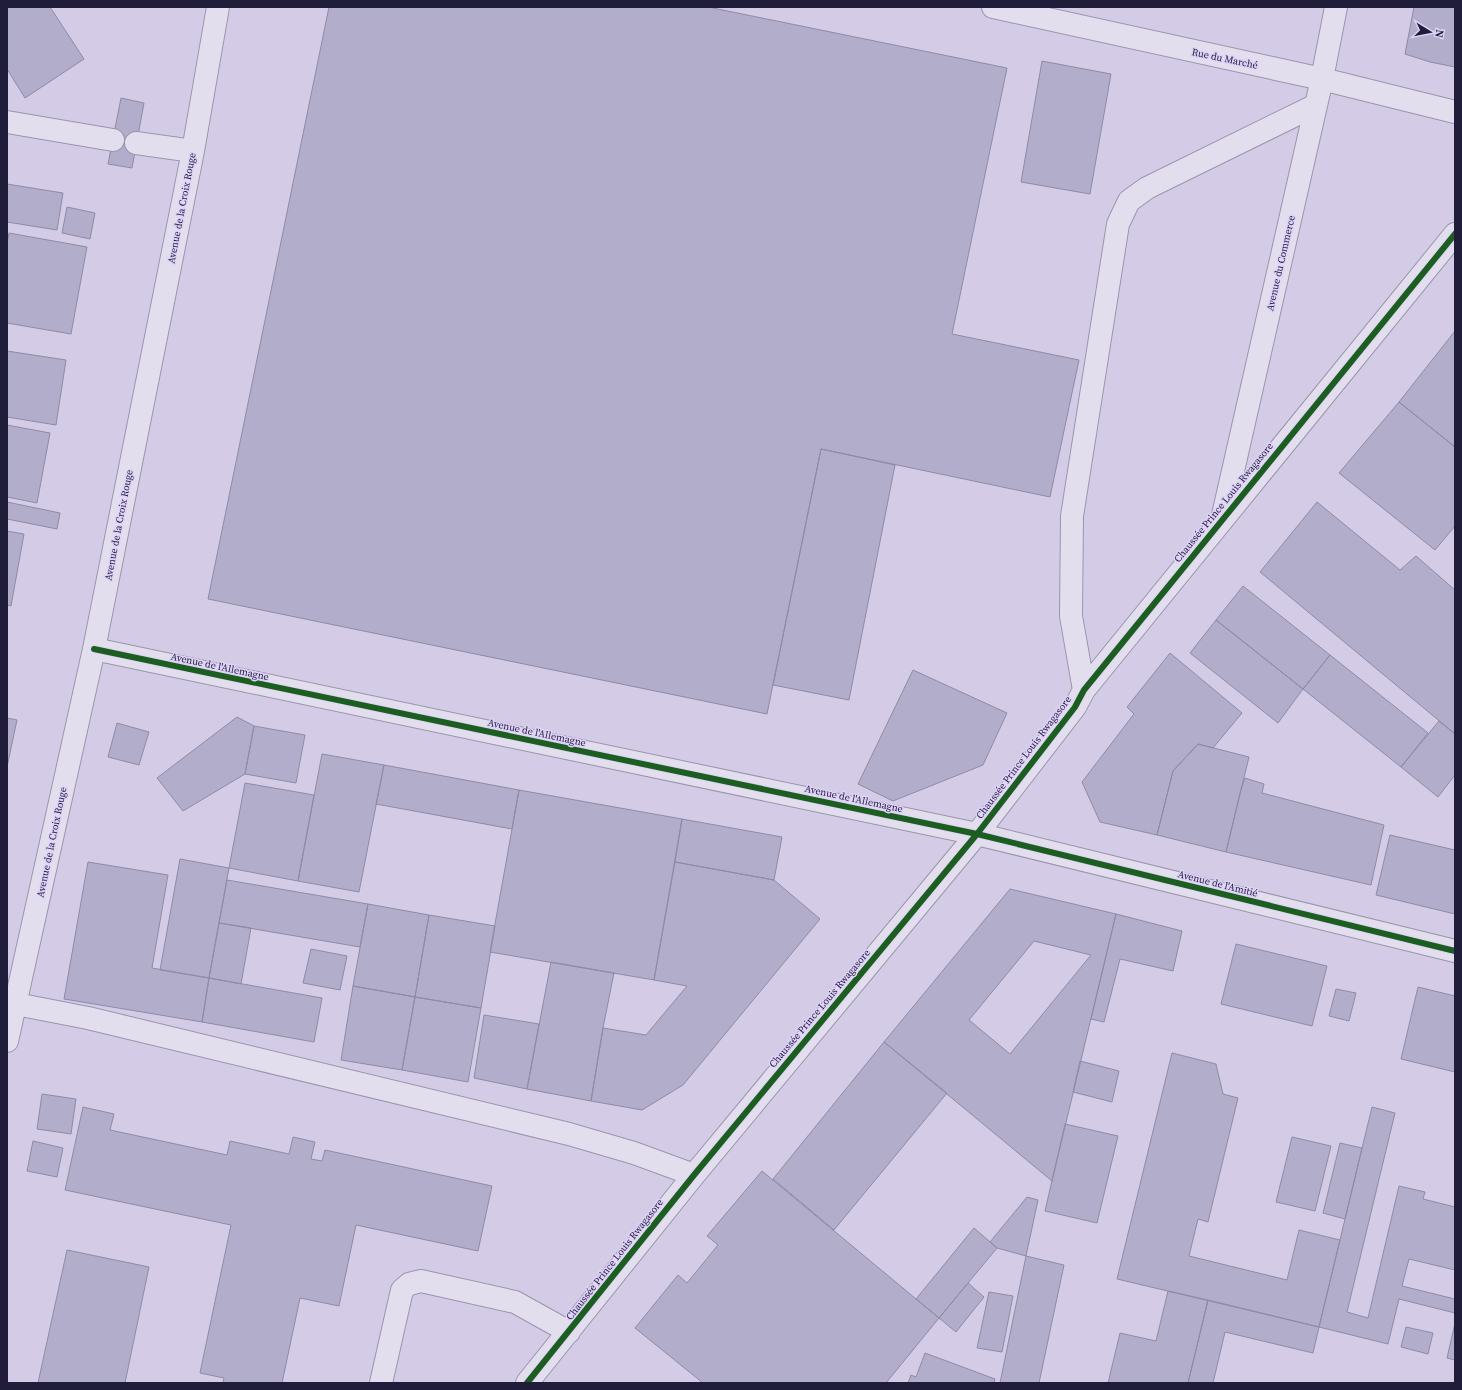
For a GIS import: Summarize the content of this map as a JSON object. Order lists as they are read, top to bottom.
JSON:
{
  "streets": {
    "street": [
      "Rue du Marché",
      "Avenue de la Croix Rouge",
      "Avenue du Commerce",
      "Chaussée Prince Louis Rwagasore",
      "Avenue de l'Allemagne",
      "Avenue de l'Amitié"
    ]
  },
  "crossings": [
    ["Rue du Marché", "Avenue du Commerce"],
    ["Avenue de la Croix Rouge", "Avenue de l'Allemagne"],
    ["Avenue du Commerce", "Chaussée Prince Louis Rwagasore"],
    ["Chaussée Prince Louis Rwagasore", "Avenue de l'Allemagne"],
    ["Chaussée Prince Louis Rwagasore", "Avenue de l'Amitié"],
    ["Avenue de l'Allemagne", "Avenue de l'Amitié"]
  ],
  "north": "right"
}
